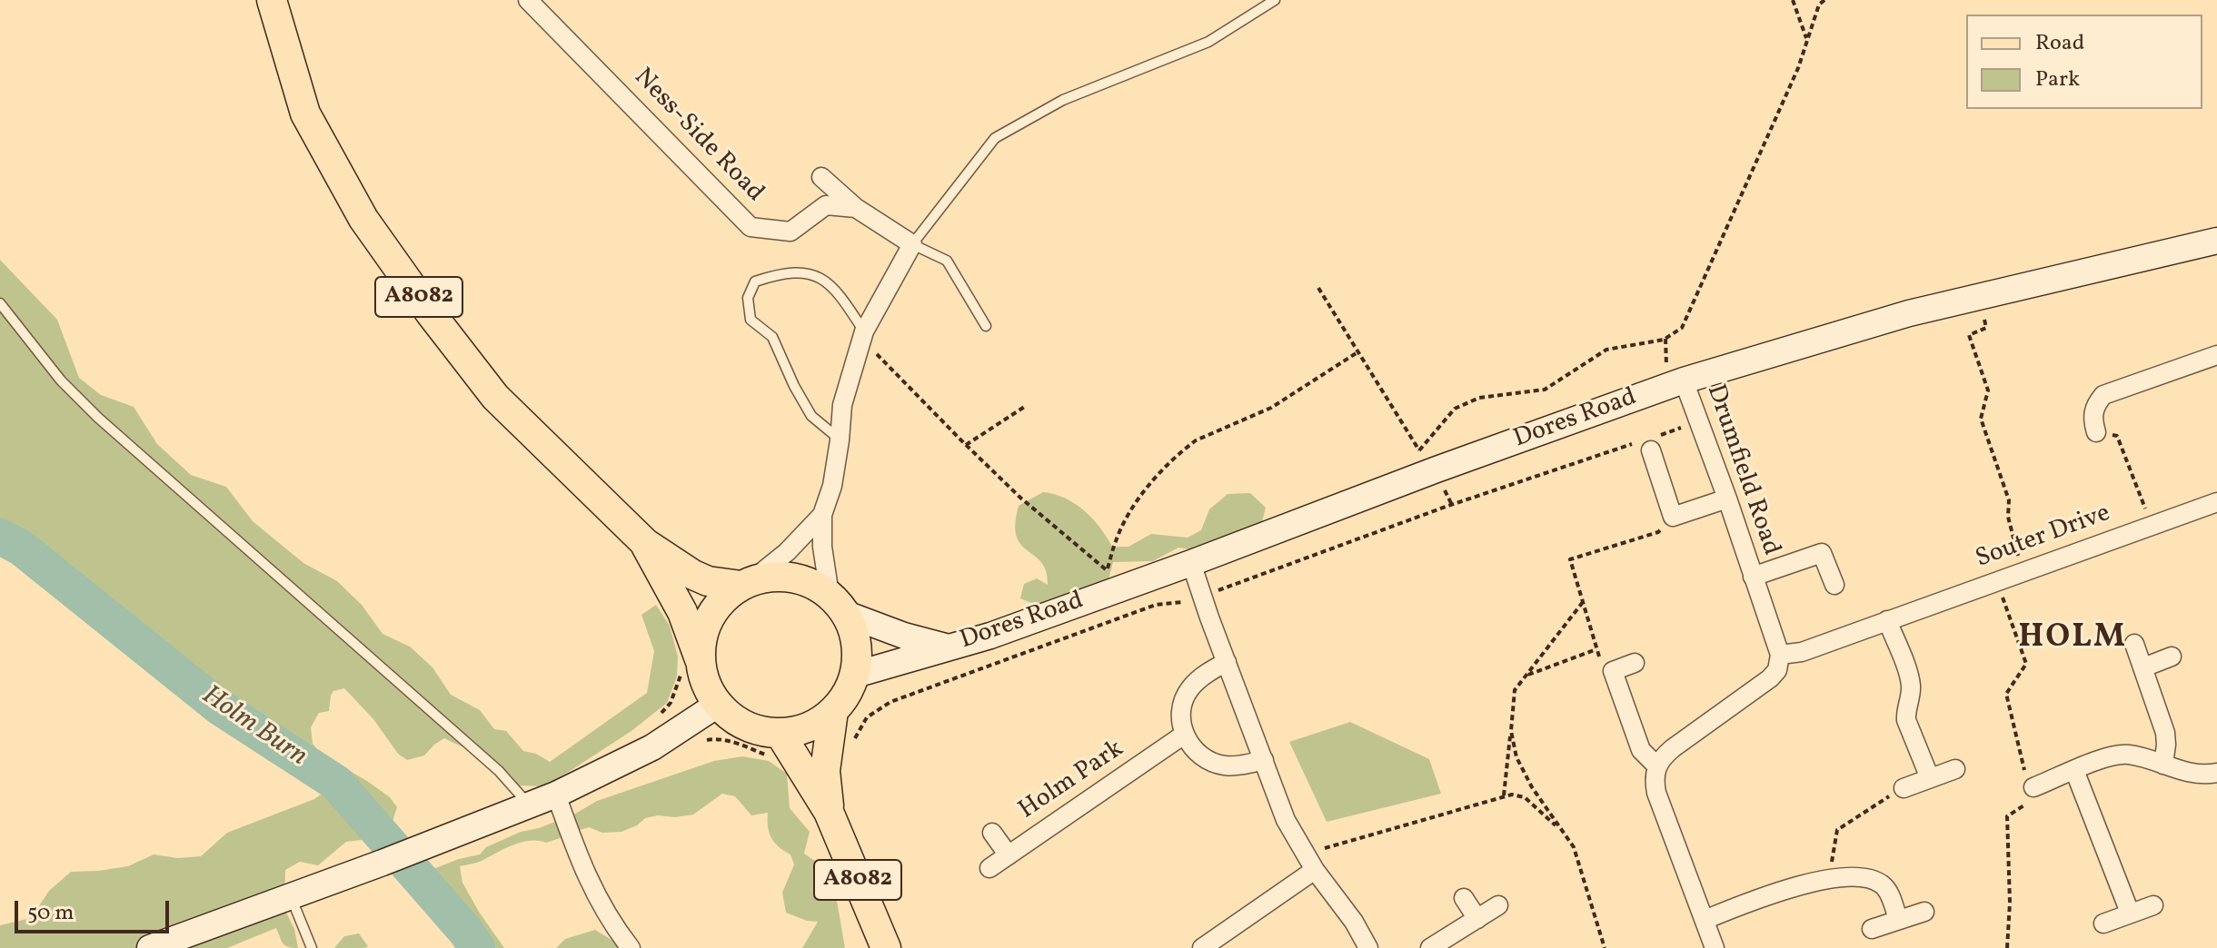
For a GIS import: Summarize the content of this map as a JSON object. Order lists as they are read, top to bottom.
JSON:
{
  "streets": {
    "main road": ["A8082", "Dores Road"],
    "street": [
      "Ness-Side Road",
      "Drumfield Road",
      "Souter Drive",
      "Holm Park"
    ]
  },
  "crossings": [
    ["A8082", "Dores Road"],
    ["Dores Road", "Drumfield Road"],
    ["Drumfield Road", "Souter Drive"]
  ],
  "districts": ["HOLM"],
  "water": ["Holm Burn"],
  "legend": ["Road", "Park"],
  "scale_bar": "50 m"
}
